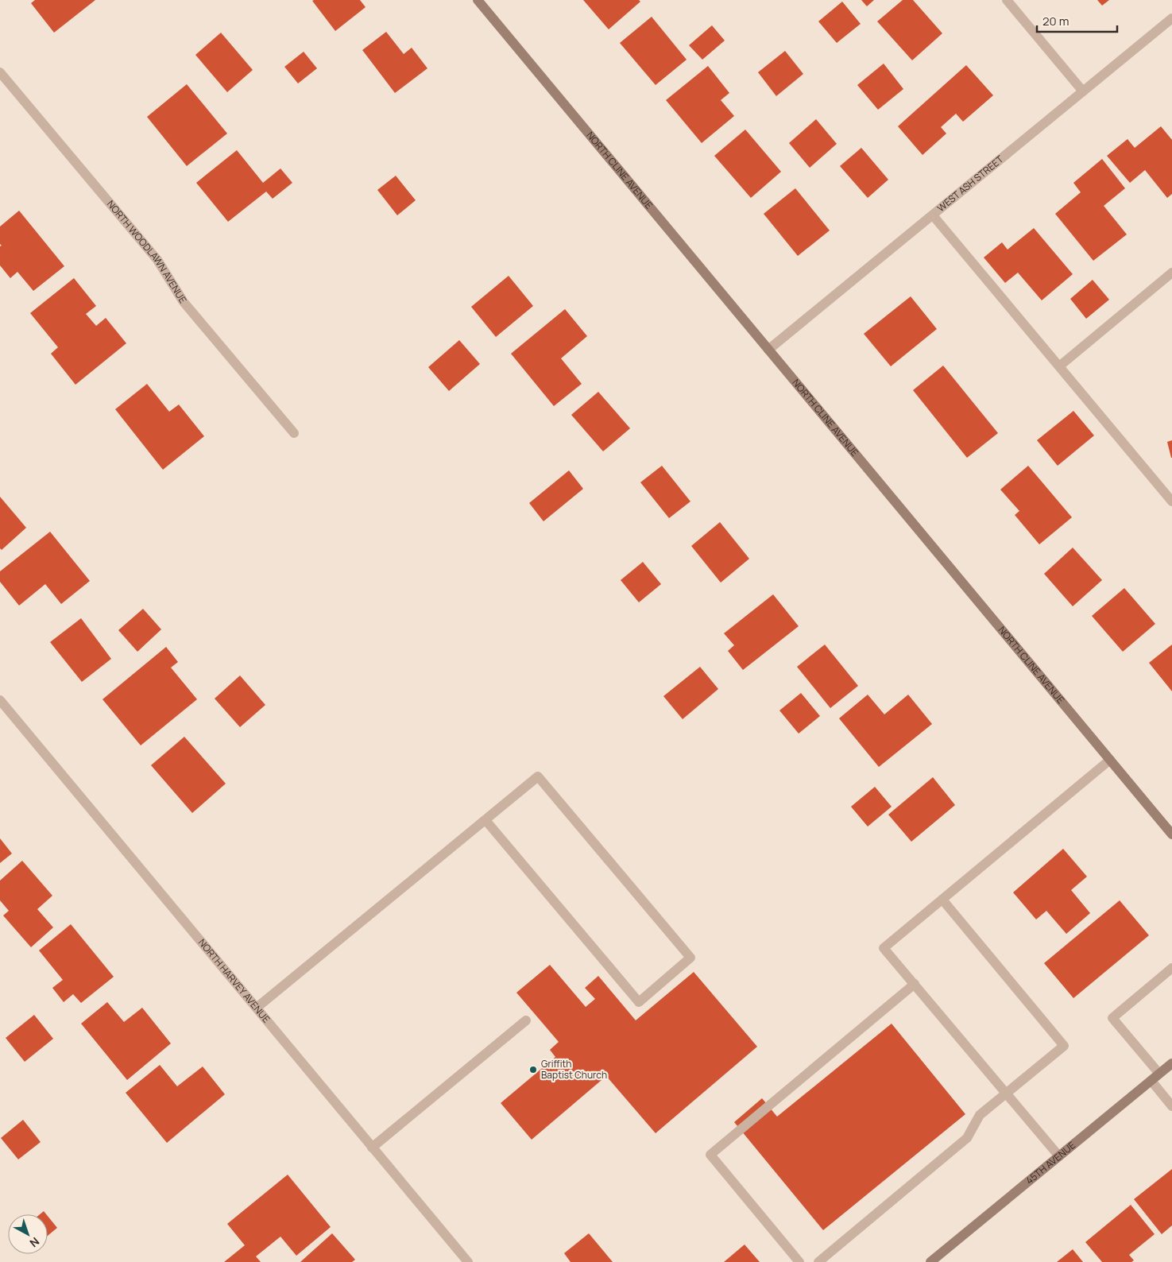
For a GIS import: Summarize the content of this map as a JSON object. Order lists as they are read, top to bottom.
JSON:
{
  "streets": {
    "street": [
      "NORTH CLINE AVENUE",
      "WEST ASH STREET",
      "NORTH WOODLAWN AVENUE",
      "NORTH HARVEY AVENUE",
      "45TH AVENUE"
    ]
  },
  "crossings": [
    ["NORTH CLINE AVENUE", "WEST ASH STREET"]
  ],
  "places": ["Griffith Baptist Church"],
  "scale_bar": "20 m",
  "north": "bottom right"
}
